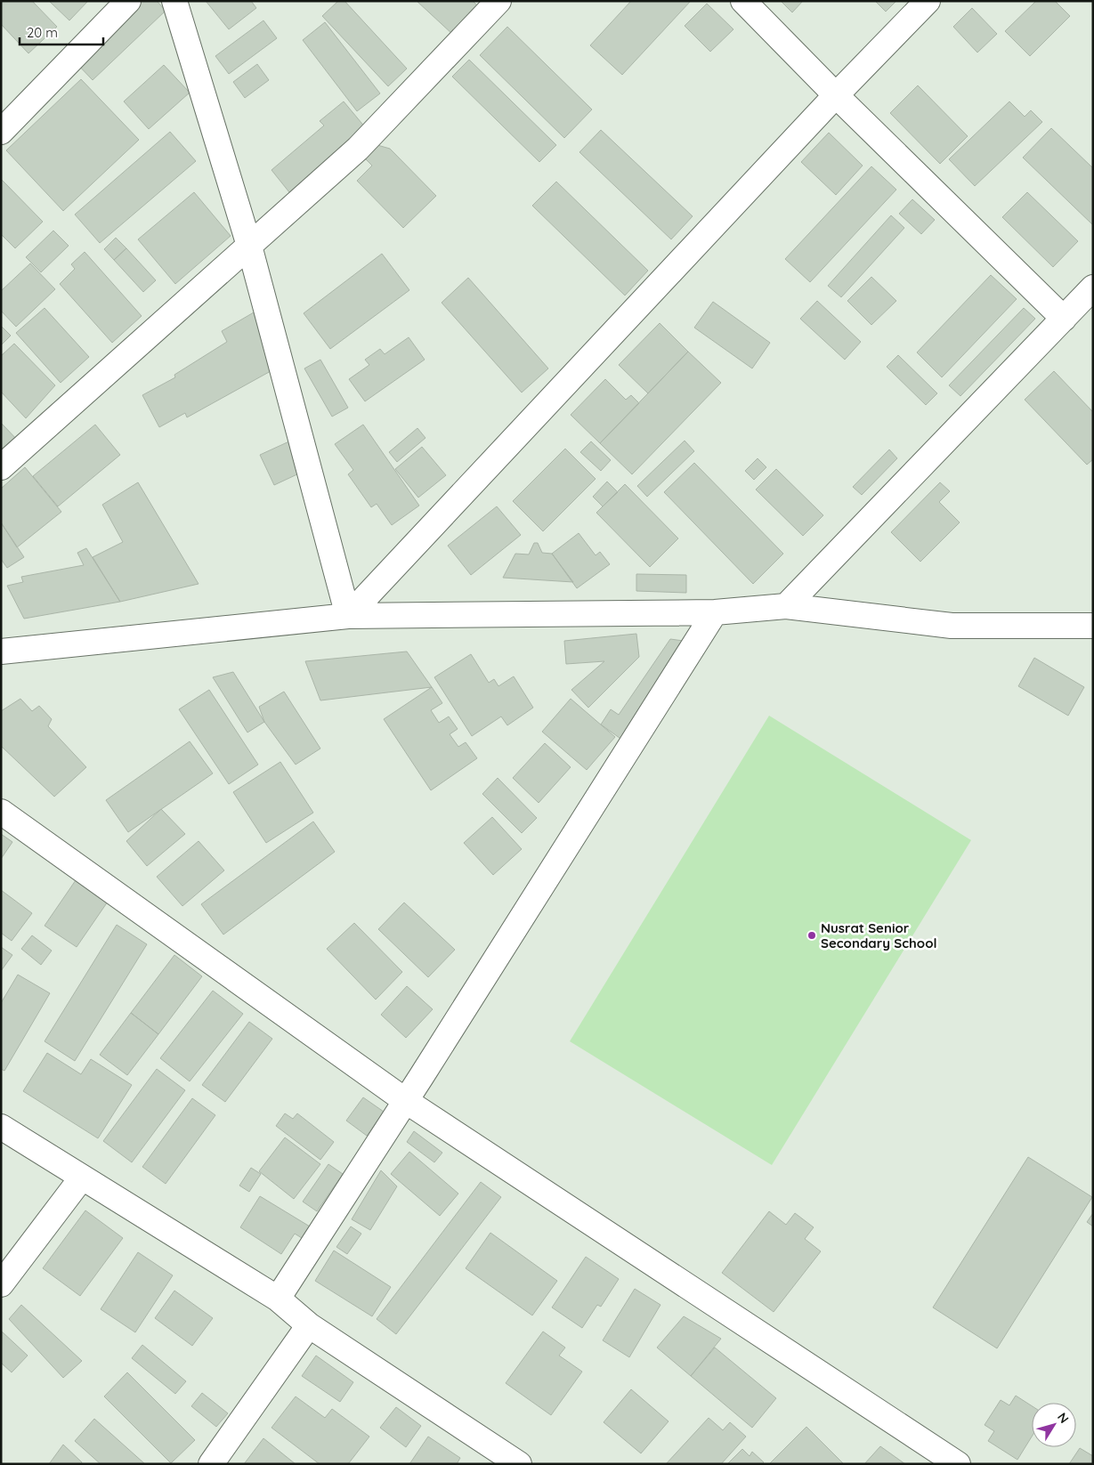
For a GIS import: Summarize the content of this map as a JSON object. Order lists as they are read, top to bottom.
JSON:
{
  "places": ["Nusrat Senior Secondary School"],
  "scale_bar": "20 m",
  "north": "top right"
}
